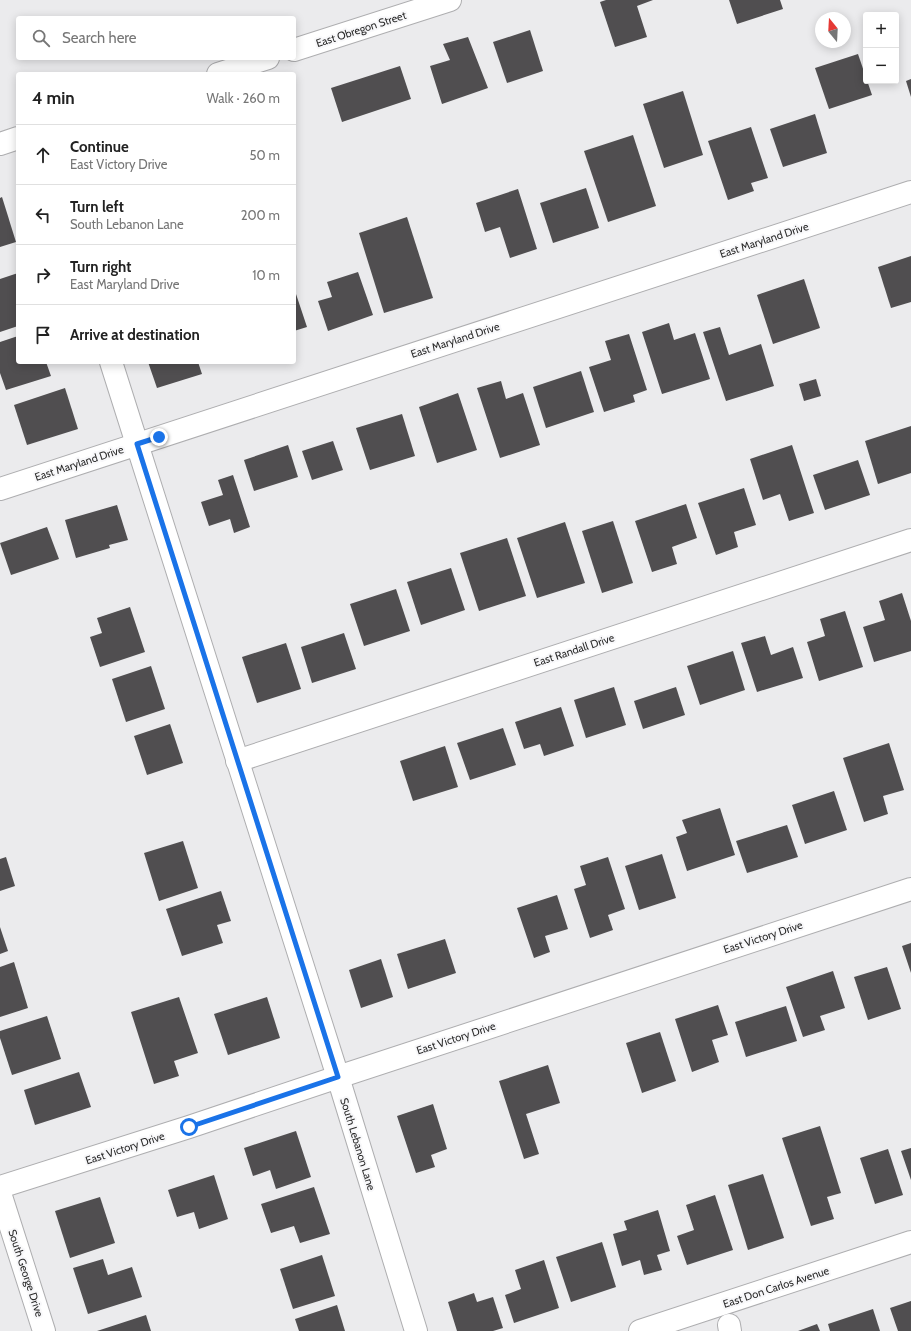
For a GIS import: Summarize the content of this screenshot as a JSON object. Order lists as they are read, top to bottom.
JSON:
{
  "streets": {
    "street": [
      "East Obregon Street",
      "East Maryland Drive",
      "East Randall Drive",
      "East Victory Drive",
      "South Lebanon Lane",
      "South George Drive",
      "East Don Carlos Avenue"
    ]
  },
  "crossings": [
    ["East Maryland Drive", "South Lebanon Lane"],
    ["East Randall Drive", "South Lebanon Lane"],
    ["East Victory Drive", "South Lebanon Lane"]
  ],
  "north": "top",
  "page": {
    "map_buttons": ["+", "−"],
    "search": "Search here",
    "heading": ["4 min", "Walk · 260 m"],
    "list": [
      ["Continue", "East Victory Drive", "50 m"],
      ["Turn left", "South Lebanon Lane", "200 m"],
      ["Turn right", "East Maryland Drive", "10 m"],
      "Arrive at destination"
    ]
  }
}
